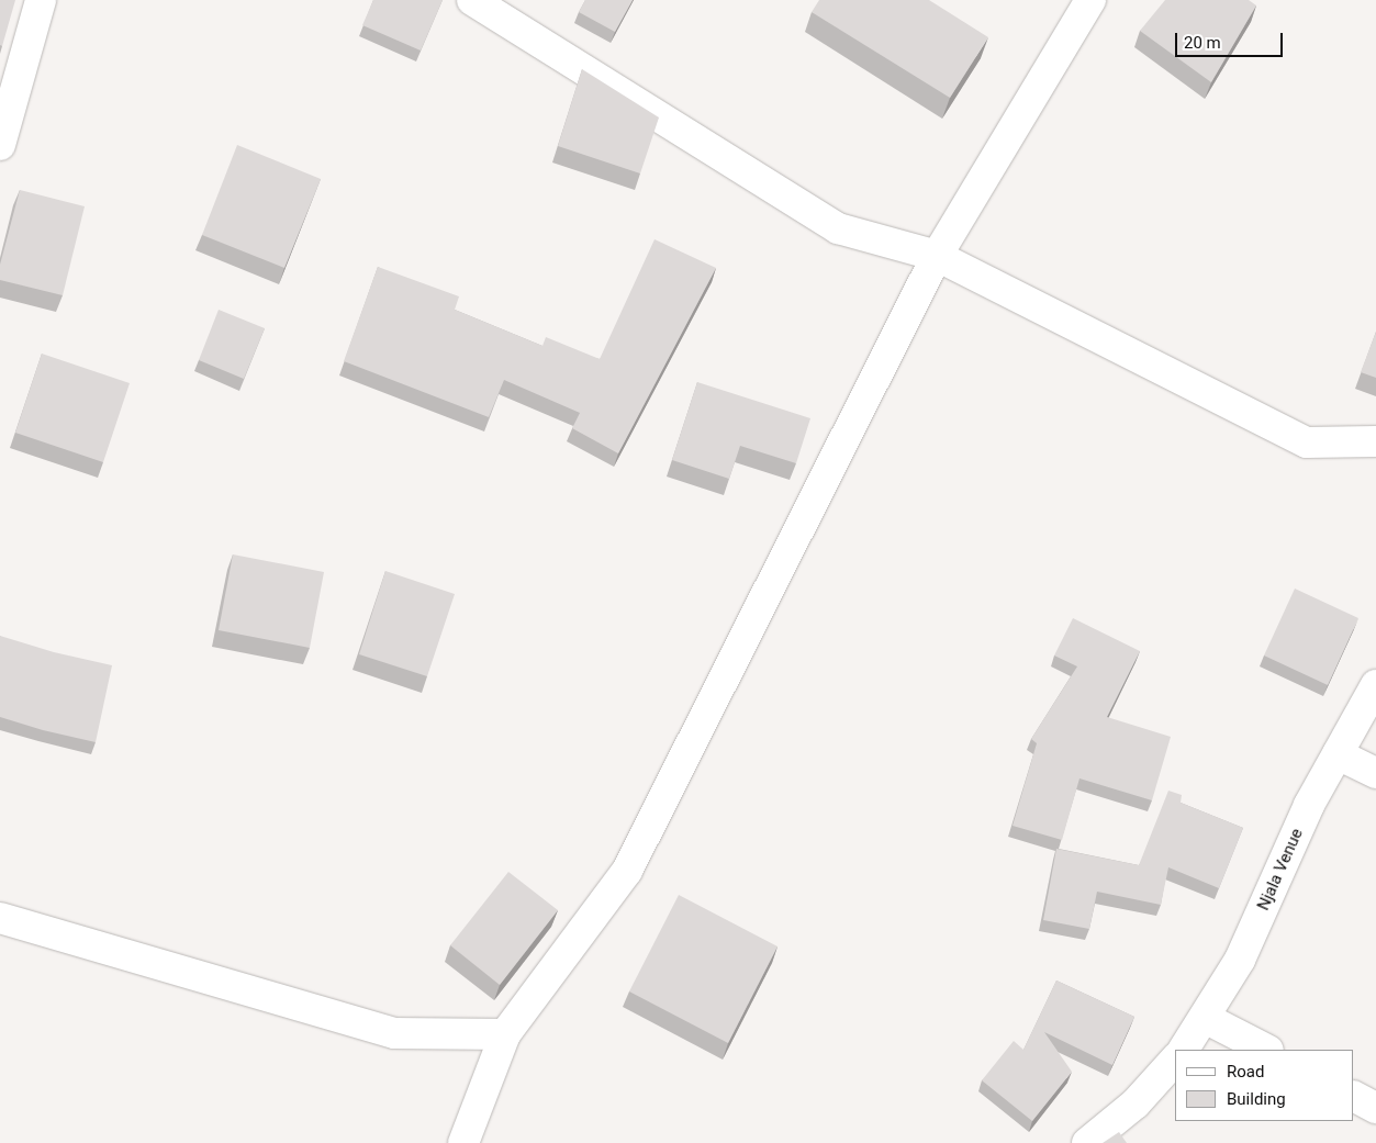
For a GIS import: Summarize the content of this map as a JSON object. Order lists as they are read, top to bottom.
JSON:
{
  "streets": {
    "street": ["Njala Venue"]
  },
  "legend": ["Road", "Building"],
  "scale_bar": "20 m"
}
